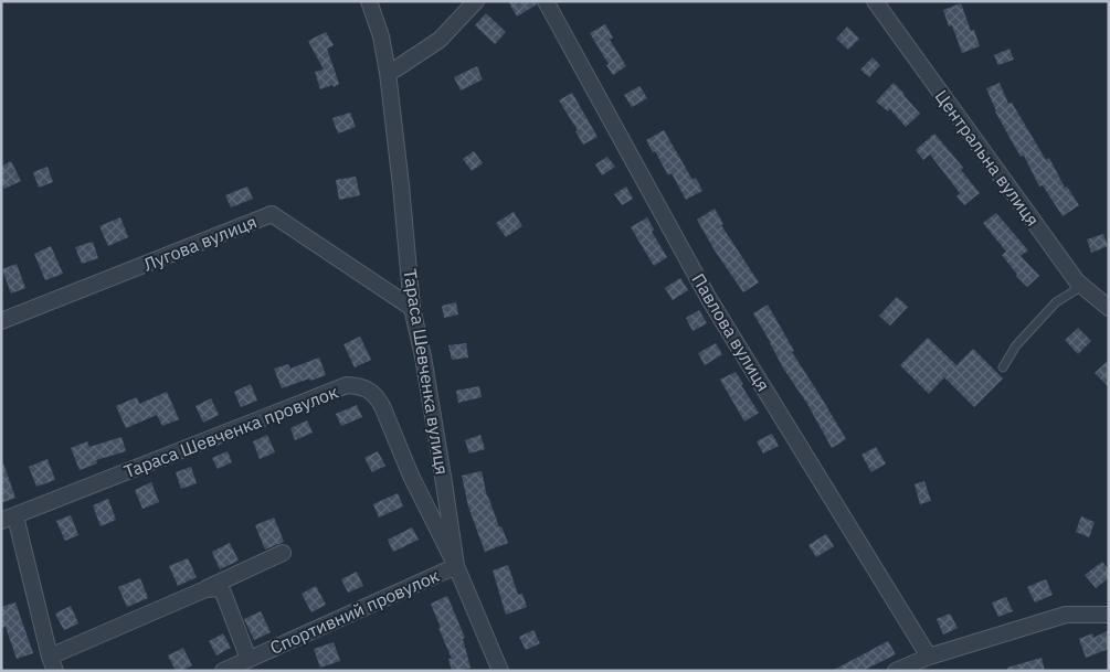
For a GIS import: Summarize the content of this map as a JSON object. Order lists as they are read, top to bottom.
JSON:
{
  "streets": {
    "street": [
      "Центральна вулиця",
      "Лугова вулиця",
      "Павлова вулиця",
      "Тараса Шевченка вулиця",
      "Тараса Шевченка провулок",
      "Спортивний провулок"
    ]
  },
  "crossings": [
    ["Лугова вулиця", "Тараса Шевченка вулиця"],
    ["Тараса Шевченка вулиця", "Тараса Шевченка провулок"],
    ["Тараса Шевченка вулиця", "Спортивний провулок"],
    ["Тараса Шевченка провулок", "Спортивний провулок"]
  ]
}
